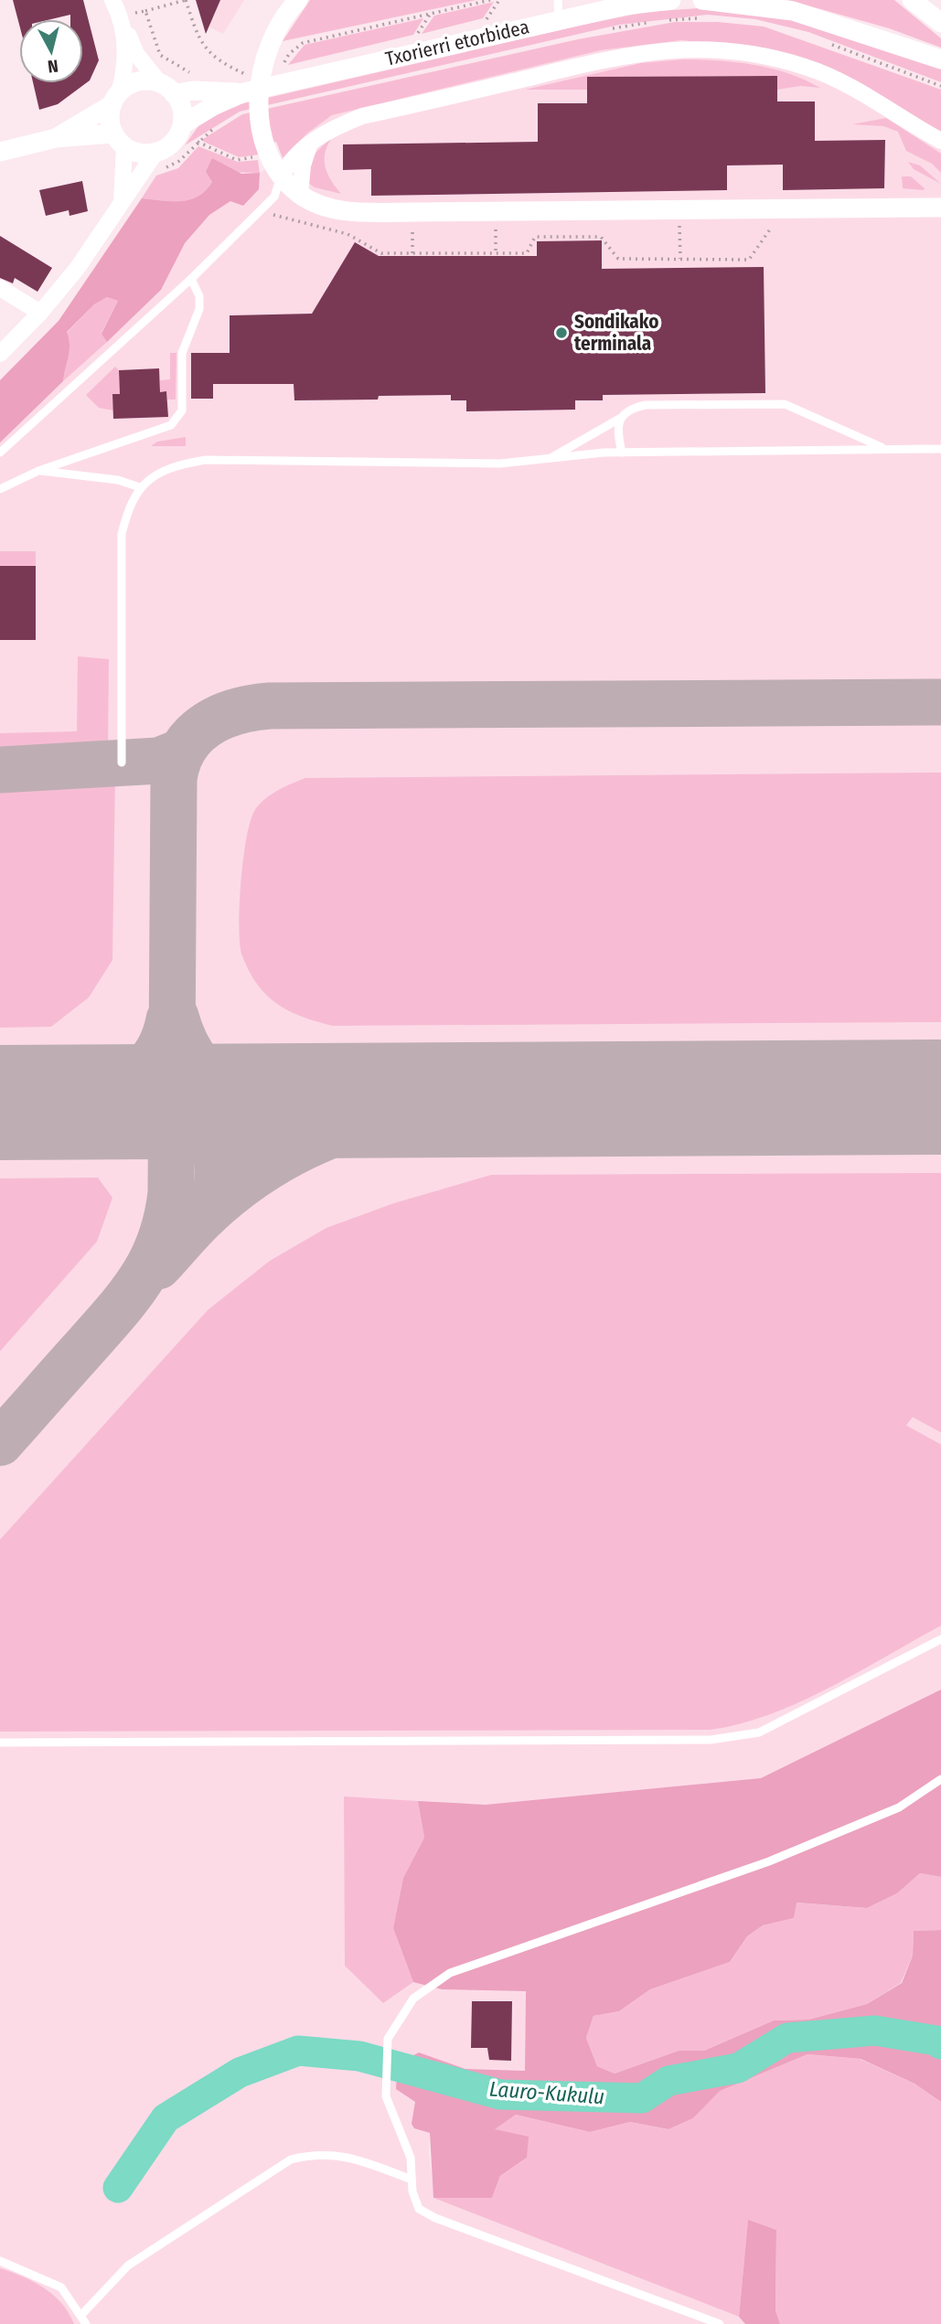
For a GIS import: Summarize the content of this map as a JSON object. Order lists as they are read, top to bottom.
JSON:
{
  "streets": {
    "street": ["Txorierri etorbidea"]
  },
  "water": ["Lauro-Kukulu"],
  "places": ["Sondikako terminala"],
  "north": "bottom"
}
